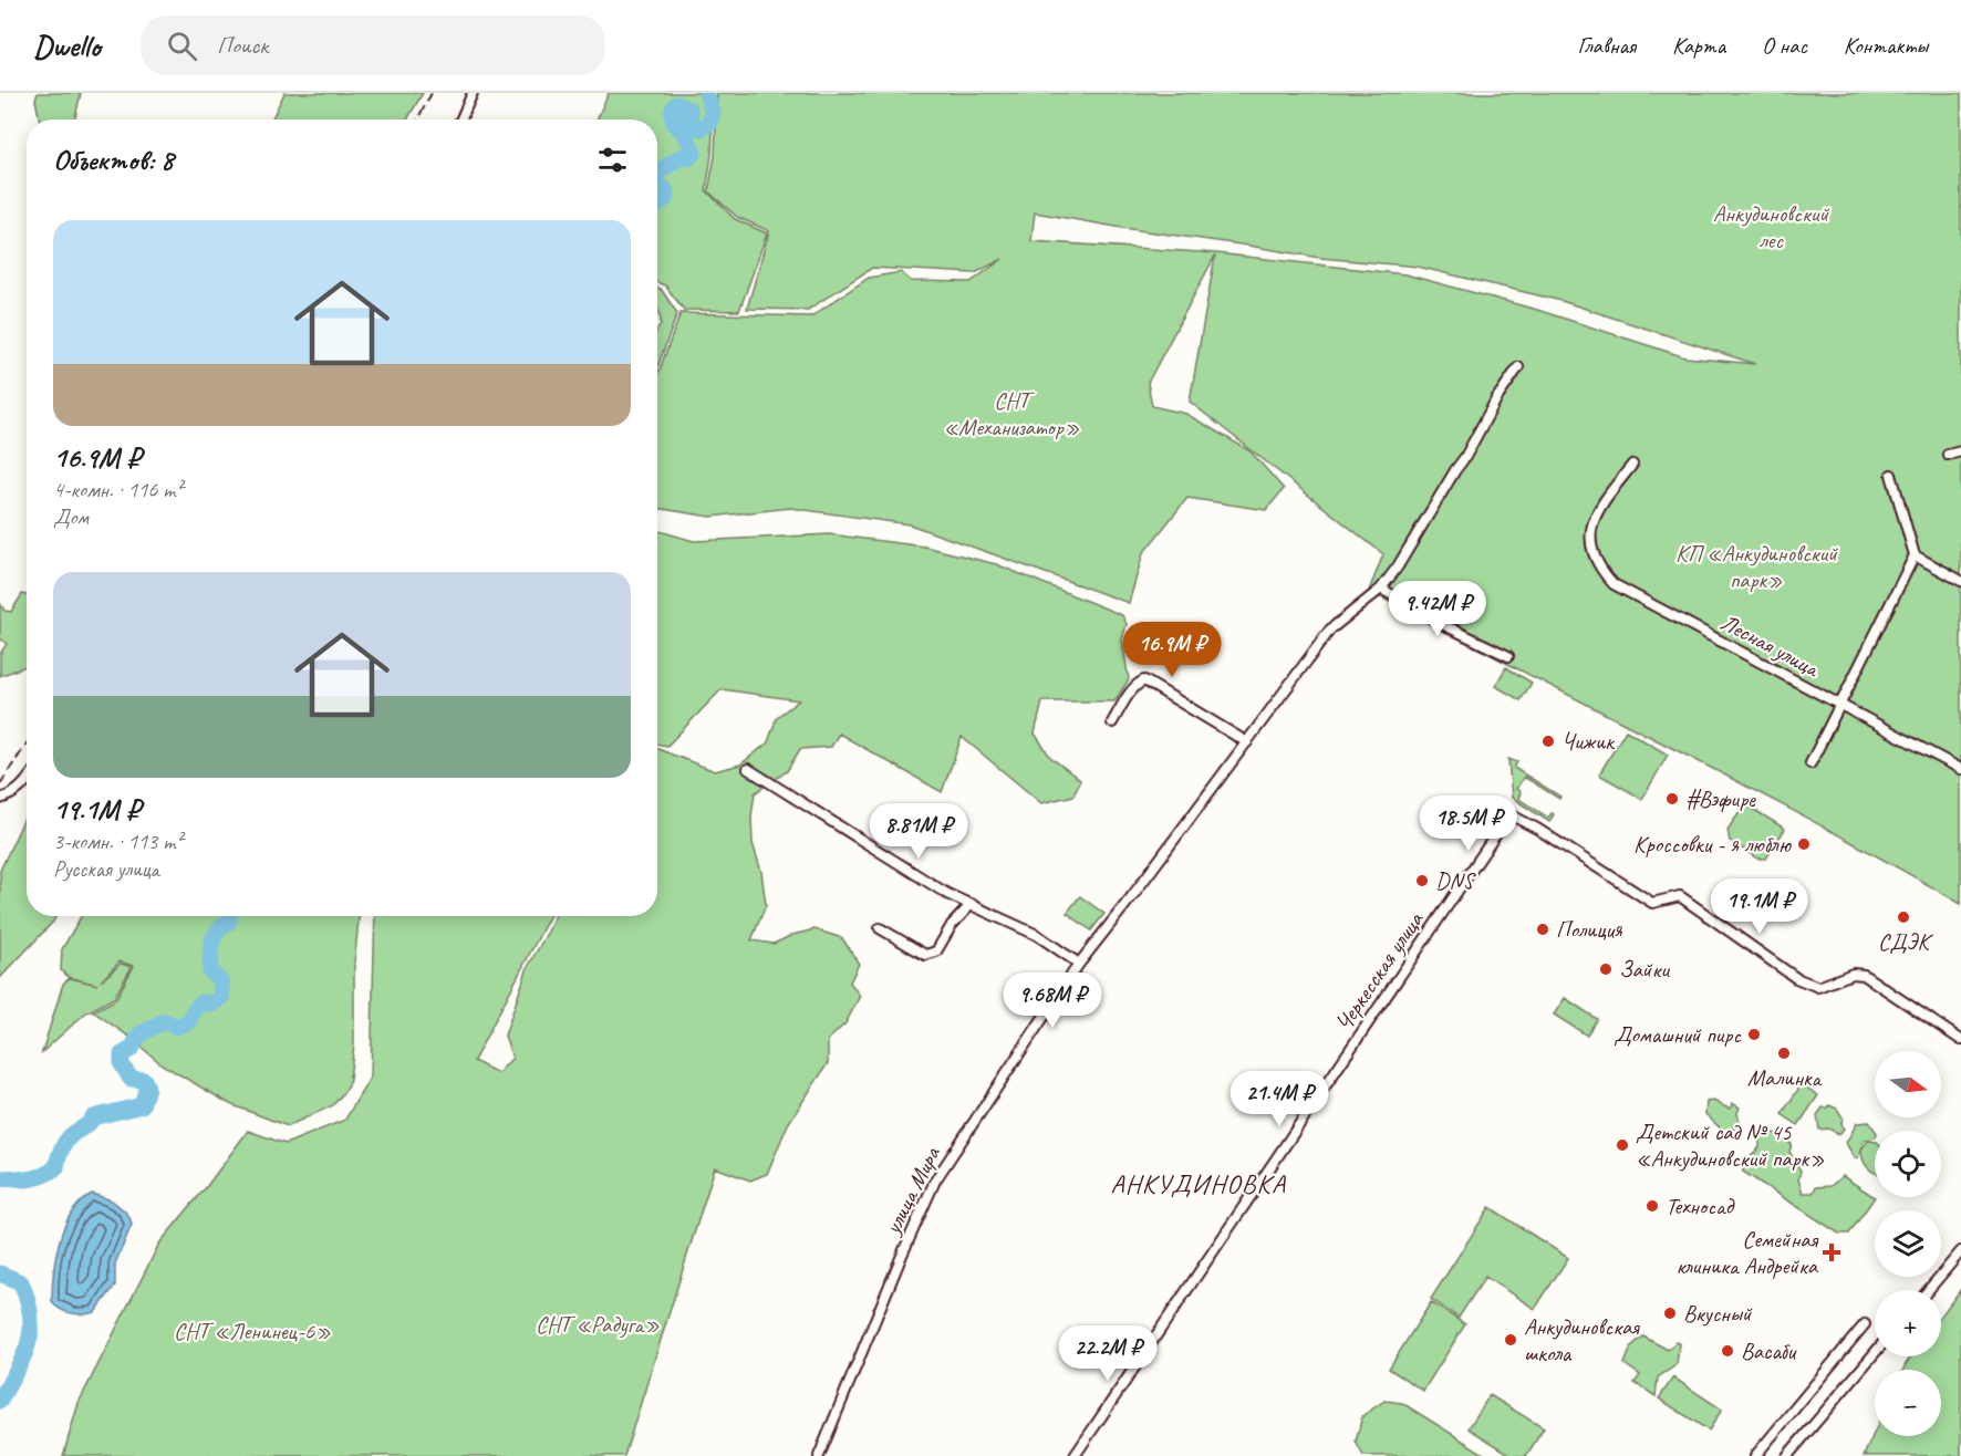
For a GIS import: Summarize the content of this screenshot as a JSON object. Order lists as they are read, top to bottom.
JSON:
{
  "streets": {
    "street": ["Лесная улица", "Черкесская улица", "улица Мира"]
  },
  "districts": ["АНКУДИНОВКА"],
  "parks": [
    "Анкудиновский лес",
    "СНТ «Механизатор»",
    "КП «Анкудиновский парк»",
    "СНТ «Радуга»",
    "СНТ «Ленинец-6»"
  ],
  "places": {
    "other": [
      "Чижик",
      "#Вэфире",
      "Кроссовки - я люблю",
      "DNS",
      "СДЭК",
      "Полиция",
      "Зайки",
      "Домашний пирс",
      "Малинка",
      "Детский сад № 45 «Анкудиновский парк»",
      "Техносад",
      "Вкусный",
      "Анкудиновская школа",
      "Васаби"
    ],
    "health": ["Семейная клиника Андрейка"]
  },
  "north": "right",
  "page": {
    "header": "Dwello",
    "search": "Поиск",
    "nav": [
      "Главная",
      "Карта",
      "О нас",
      "Контакты"
    ],
    "heading": "Объектов: 8",
    "list": [
      {
        "name": "16.9M ₽",
        "note": "4-комн. · 116 m² · Дом"
      },
      {
        "name": "19.1M ₽",
        "note": "3-комн. · 113 m² · Русская улица"
      }
    ],
    "price": [
      "9.42M ₽",
      "16.9M ₽",
      "18.5M ₽",
      "8.81M ₽",
      "19.1M ₽",
      "9.68M ₽",
      "21.4M ₽",
      "22.2M ₽"
    ],
    "map_buttons": ["+", "−"]
  }
}
